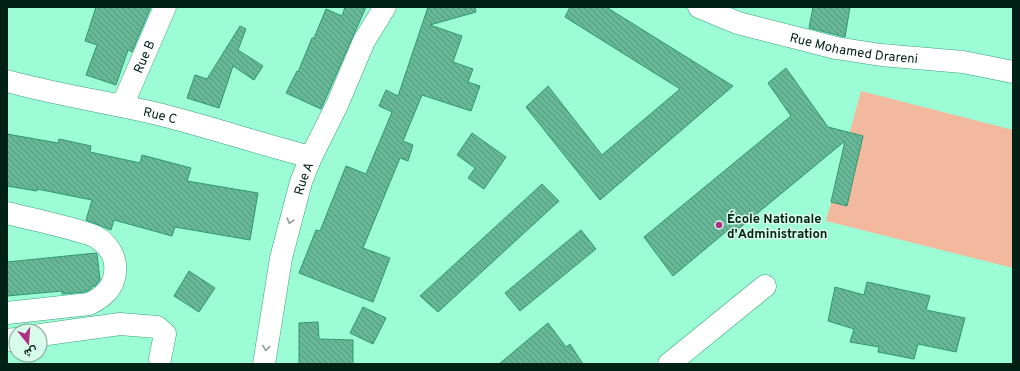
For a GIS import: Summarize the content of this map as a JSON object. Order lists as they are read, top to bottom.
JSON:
{
  "streets": {
    "street": [
      "Rue Mohamed Drareni",
      "Rue B",
      "Rue C",
      "Rue A"
    ]
  },
  "crossings": [
    ["Rue B", "Rue C"],
    ["Rue C", "Rue A"]
  ],
  "one_way": ["Rue A"],
  "places": ["École Nationale d'Administration"],
  "north": "bottom"
}
